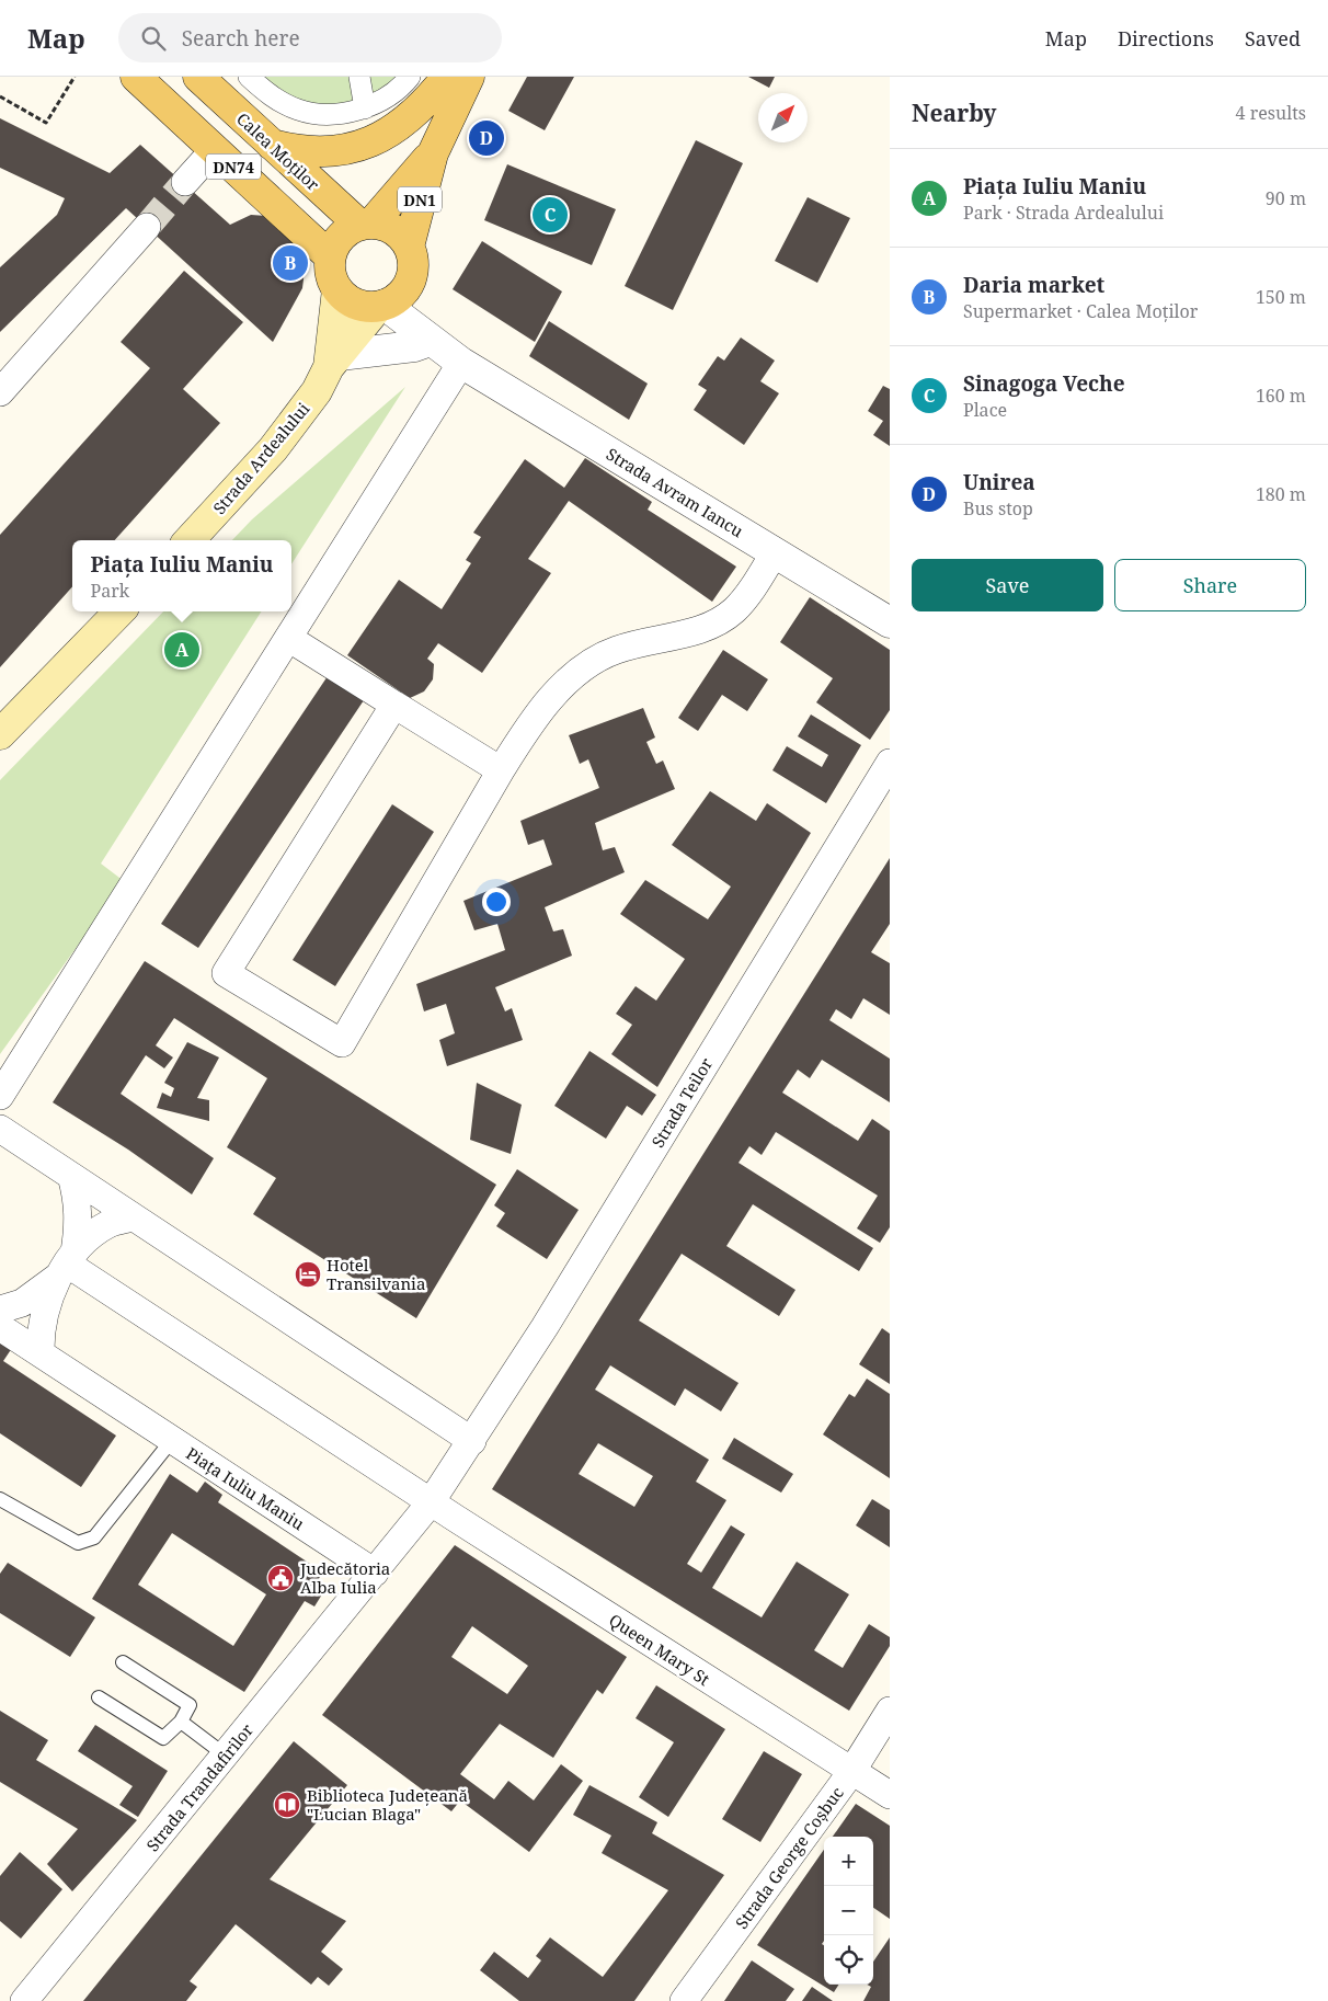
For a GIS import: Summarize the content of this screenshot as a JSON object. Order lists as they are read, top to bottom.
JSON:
{
  "streets": {
    "main road": [
      "Calea Moților",
      "DN74",
      "DN1",
      "Strada Ardealului"
    ],
    "street": [
      "Strada Avram Iancu",
      "Strada Teilor",
      "Piața Iuliu Maniu",
      "Queen Mary St",
      "Strada Trandafirilor",
      "Strada George Coșbuc"
    ]
  },
  "crossings": [
    ["Calea Moților", "DN74"],
    ["Calea Moților", "DN1"],
    ["Calea Moților", "Strada Ardealului"],
    ["Calea Moților", "Strada Avram Iancu"],
    ["DN74", "DN1"],
    ["DN74", "Strada Ardealului"],
    ["DN74", "Strada Avram Iancu"],
    ["DN1", "Strada Ardealului"],
    ["DN1", "Strada Avram Iancu"],
    ["Strada Ardealului", "Strada Avram Iancu"],
    ["Piața Iuliu Maniu", "Strada Trandafirilor"],
    ["Queen Mary St", "Strada George Coșbuc"]
  ],
  "places": {
    "hotel": ["Hotel Transilvania"],
    "public building": ["Judecătoria Alba Iulia"],
    "library": ["Biblioteca Județeană \"Lucian Blaga\""]
  },
  "north": "top right",
  "page": {
    "header": "Map",
    "search": "Search here",
    "nav": ["Map", "Directions", "Saved"],
    "heading": ["Nearby", "4 results"],
    "pins": [
      "D",
      "C",
      "B",
      "A"
    ],
    "list": [
      {
        "mark": "A",
        "name": "Piața Iuliu Maniu",
        "note": "Park · Strada Ardealului",
        "value": "90 m"
      },
      {
        "mark": "B",
        "name": "Daria market",
        "note": "Supermarket · Calea Moților",
        "value": "150 m"
      },
      {
        "mark": "C",
        "name": "Sinagoga Veche",
        "note": "Place",
        "value": "160 m"
      },
      {
        "mark": "D",
        "name": "Unirea",
        "note": "Bus stop",
        "value": "180 m"
      }
    ],
    "popup": ["Piața Iuliu Maniu", "Park"],
    "buttons": ["Save", "Share"],
    "map_buttons": ["+", "−"]
  }
}
